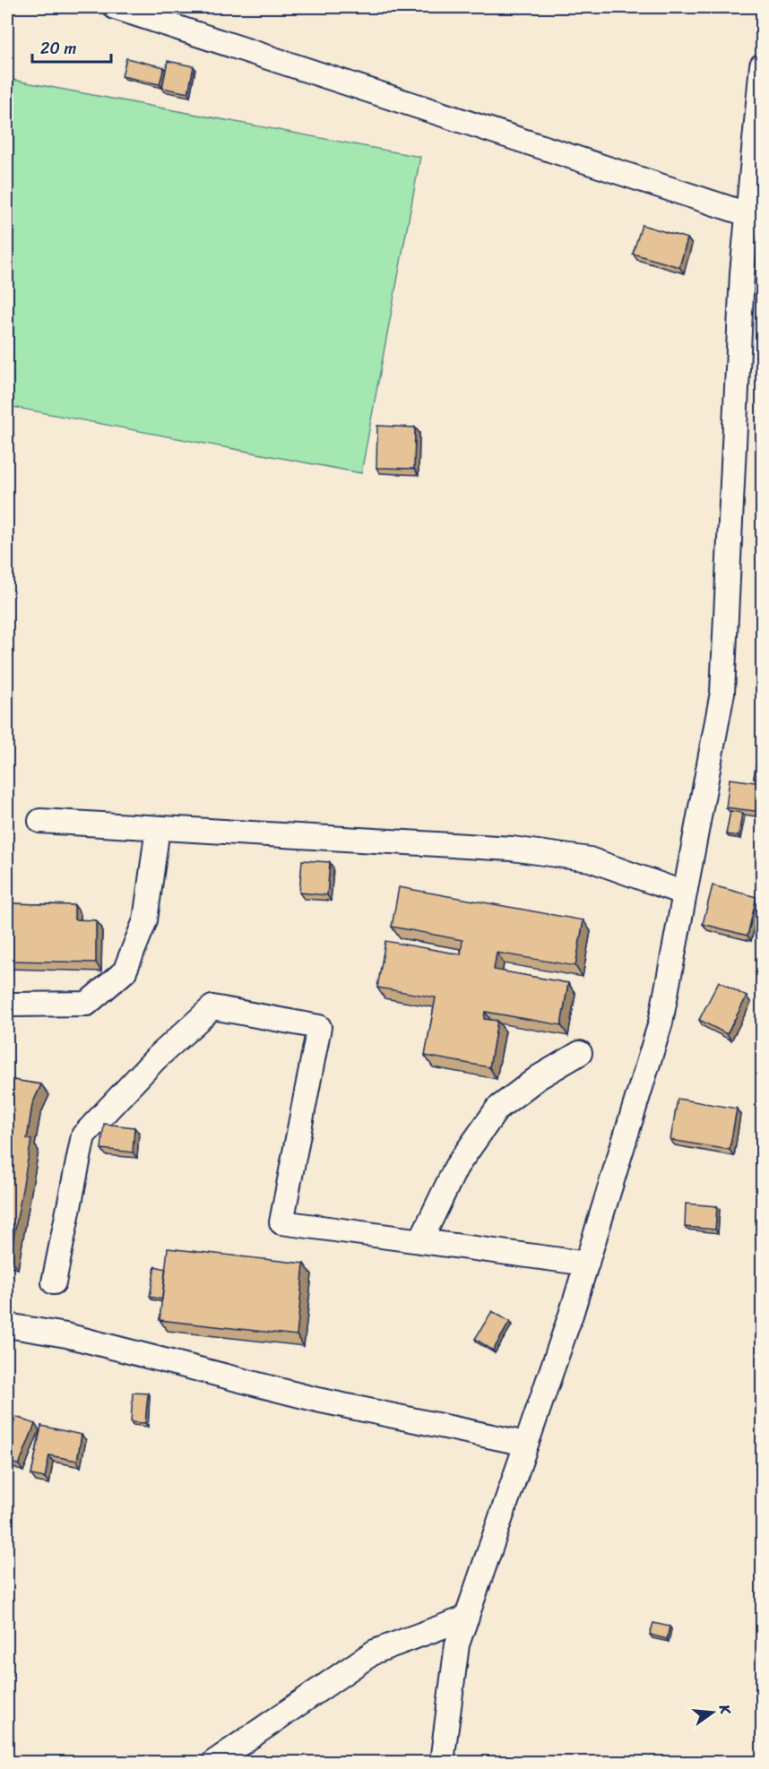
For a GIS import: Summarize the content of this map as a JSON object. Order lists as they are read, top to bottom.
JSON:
{
  "scale_bar": "20 m",
  "north": "right"
}
